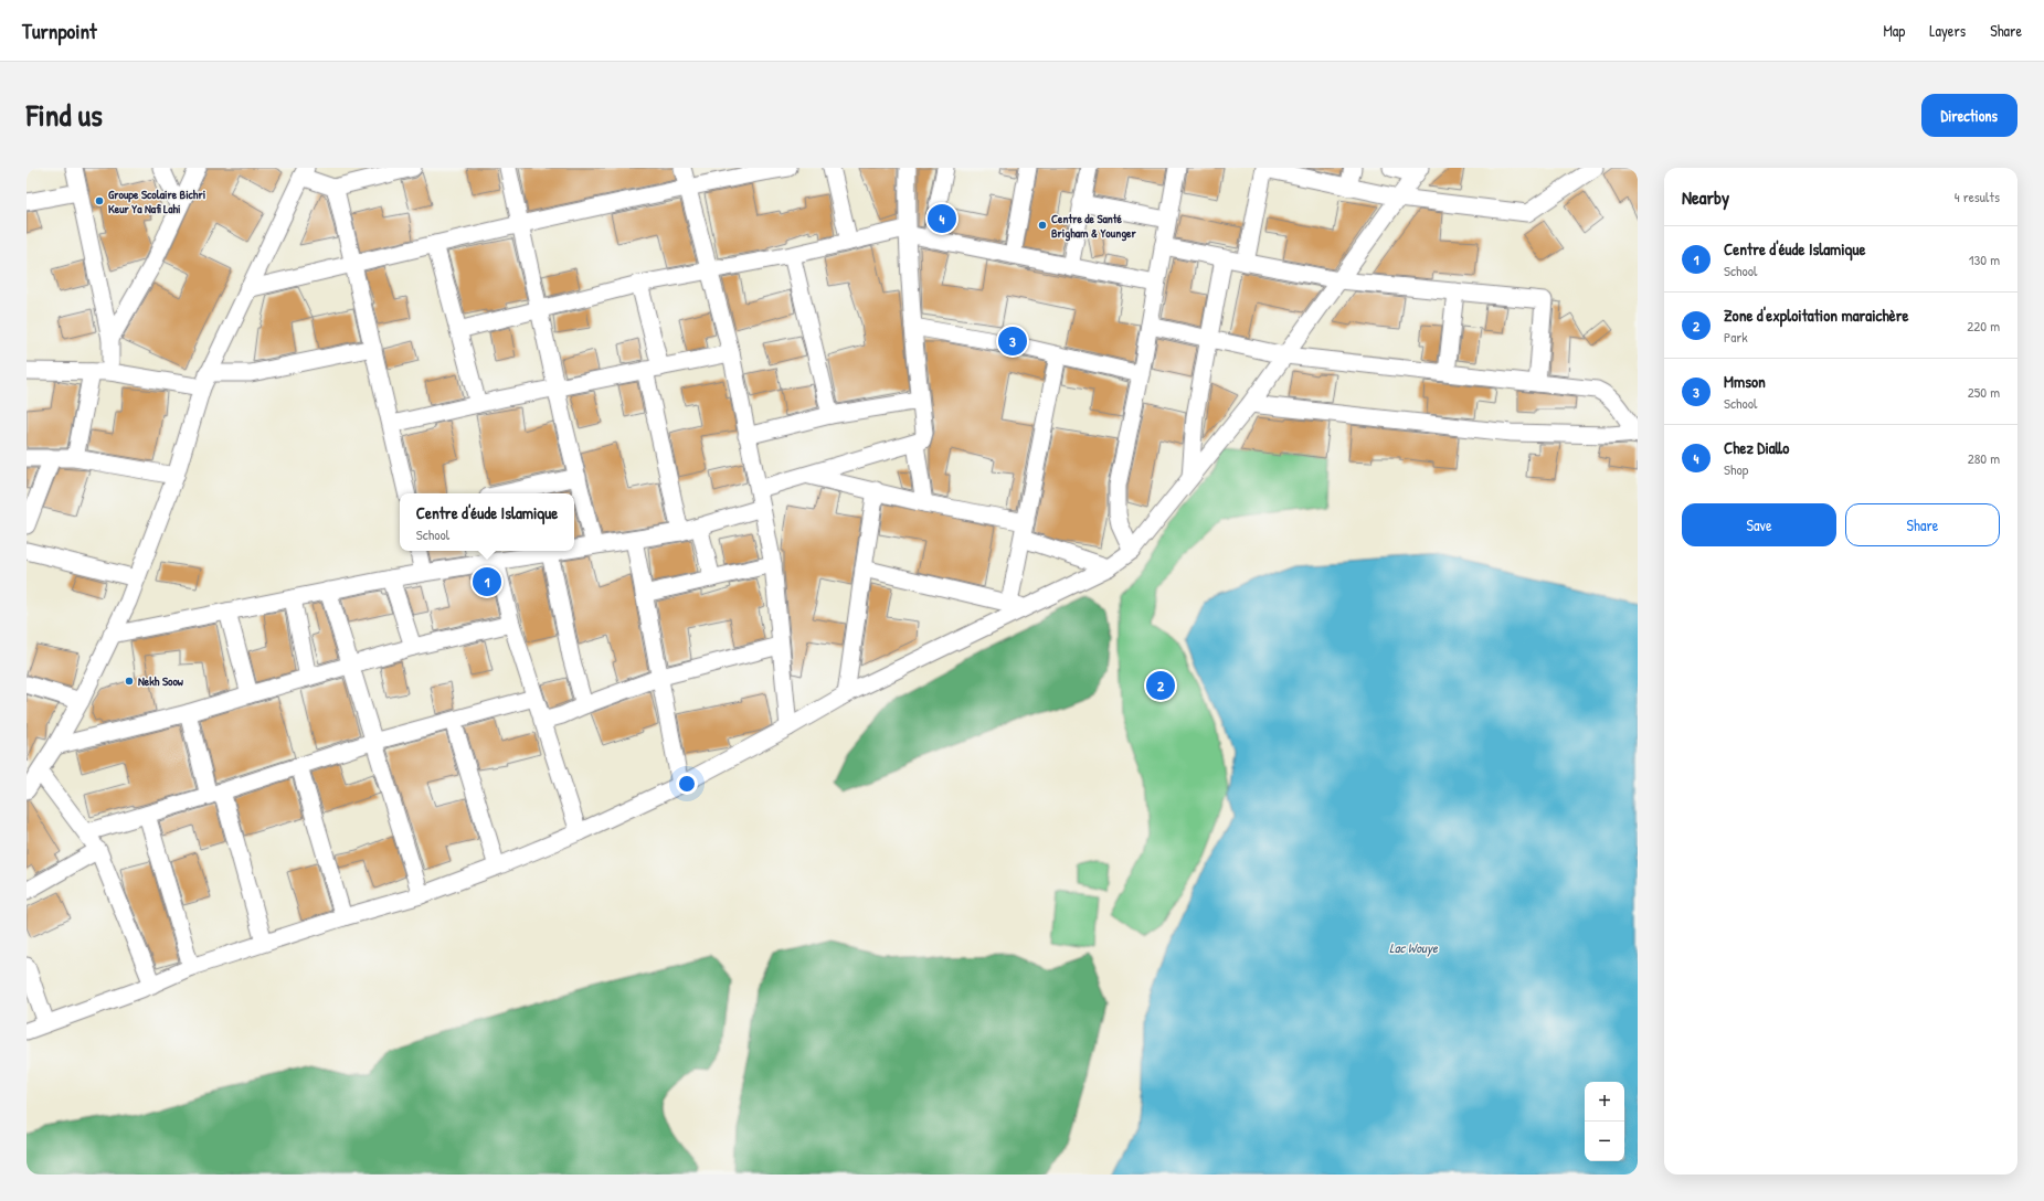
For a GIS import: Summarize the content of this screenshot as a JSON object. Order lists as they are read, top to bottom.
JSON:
{
  "water": ["Lac Wouye"],
  "places": ["Groupe Scolaire Bichri Keur Ya Nafi Lahi", "Centre de Santé Brigham & Younger", "Nekh Soow"],
  "page": {
    "header": "Turnpoint",
    "nav": ["Map", "Layers", "Share"],
    "title": "Find us",
    "buttons": [
      "Directions",
      ["Save", "Share"]
    ],
    "heading": ["Nearby", "4 results"],
    "pins": [
      "4",
      "3",
      "1",
      "2"
    ],
    "list": [
      {
        "mark": "1",
        "name": "Centre d'éude Islamique",
        "note": "School",
        "value": "130 m"
      },
      {
        "mark": "2",
        "name": "Zone d'exploitation maraichère",
        "note": "Park",
        "value": "220 m"
      },
      {
        "mark": "3",
        "name": "Mmson",
        "note": "School",
        "value": "250 m"
      },
      {
        "mark": "4",
        "name": "Chez Diallo",
        "note": "Shop",
        "value": "280 m"
      }
    ],
    "popup": ["Centre d'éude Islamique", "School"],
    "map_buttons": ["+", "−"]
  }
}
